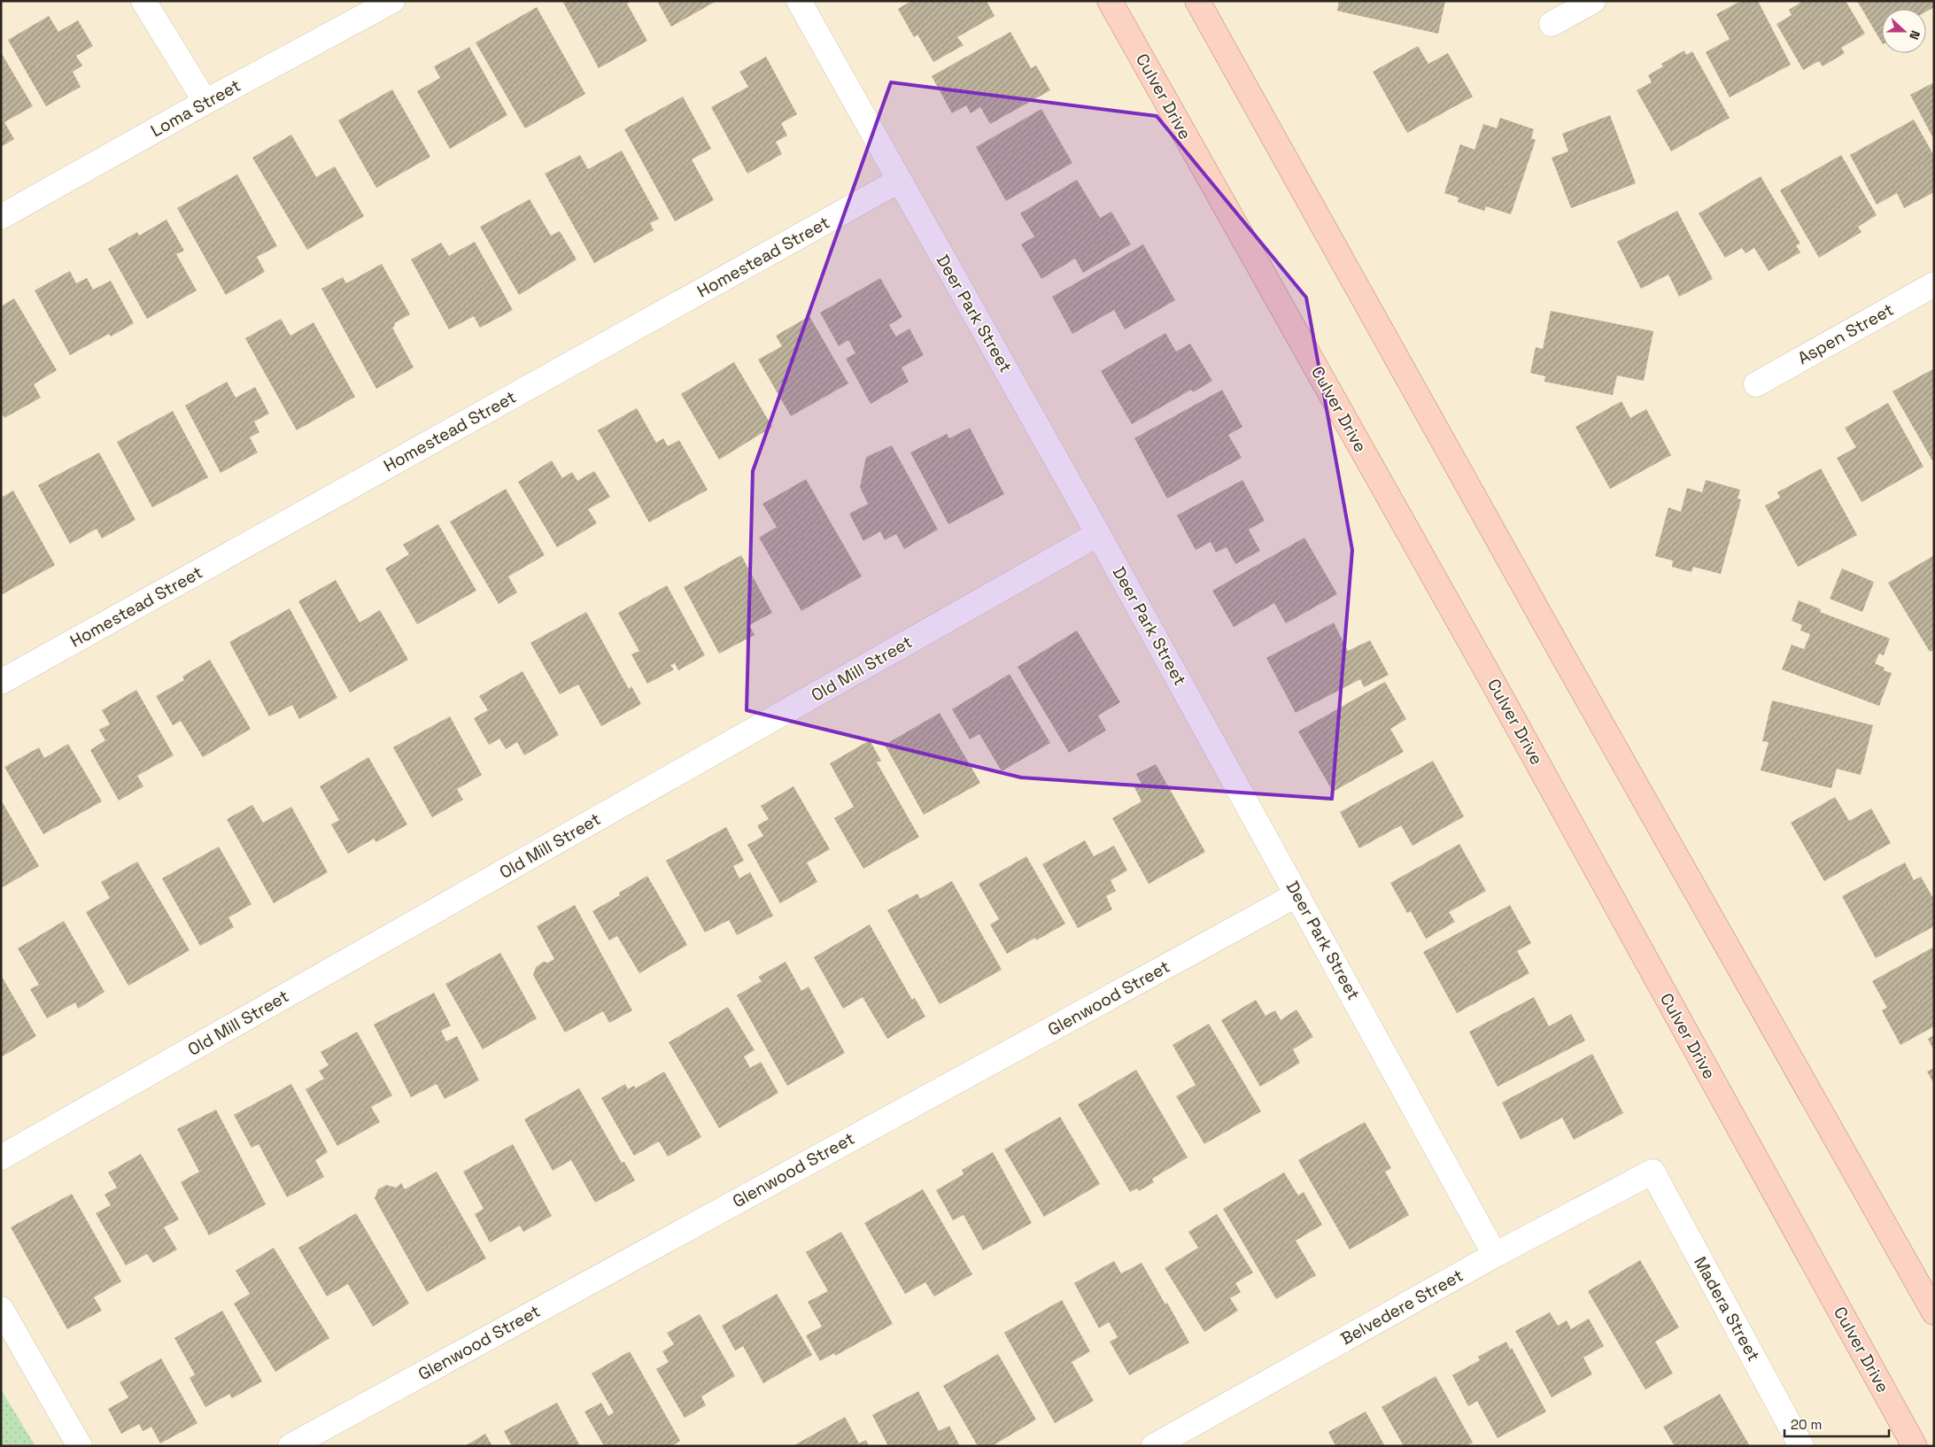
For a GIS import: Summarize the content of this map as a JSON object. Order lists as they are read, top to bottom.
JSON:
{
  "streets": {
    "main road": ["Culver Drive"],
    "street": [
      "Loma Street",
      "Homestead Street",
      "Deer Park Street",
      "Aspen Street",
      "Old Mill Street",
      "Glenwood Street",
      "Belvedere Street",
      "Madera Street"
    ]
  },
  "crossings": [
    ["Homestead Street", "Deer Park Street"],
    ["Deer Park Street", "Old Mill Street"],
    ["Deer Park Street", "Glenwood Street"],
    ["Deer Park Street", "Belvedere Street"],
    ["Belvedere Street", "Madera Street"]
  ],
  "scale_bar": "20 m",
  "north": "right"
}
